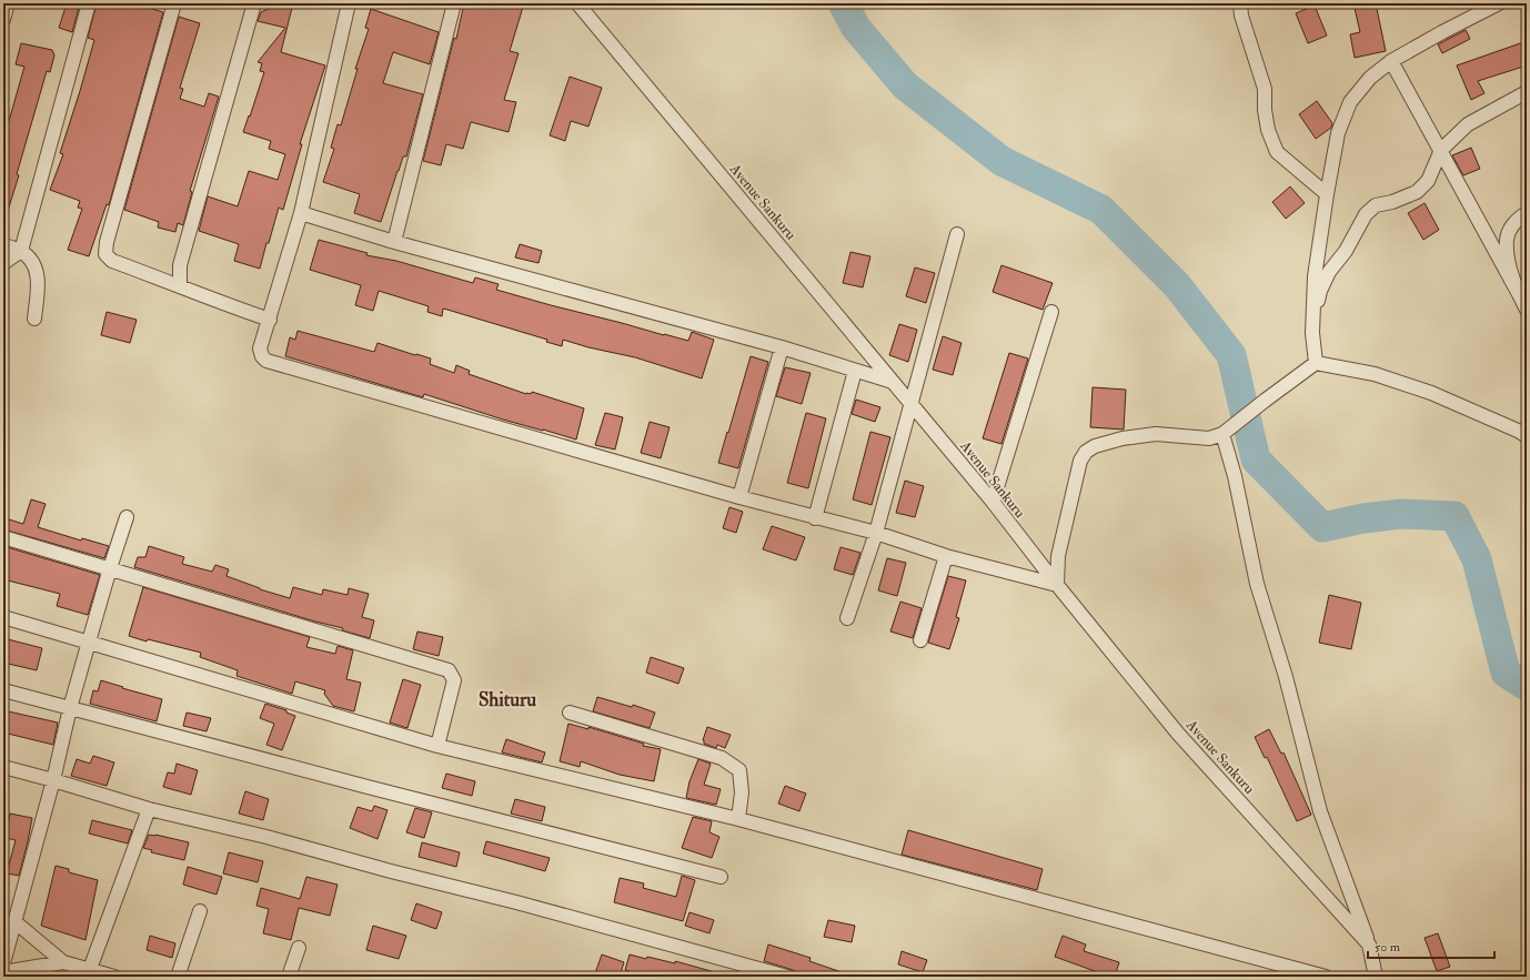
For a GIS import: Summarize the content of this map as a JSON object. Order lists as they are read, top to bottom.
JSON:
{
  "streets": {
    "street": ["Avenue Sankuru"]
  },
  "districts": ["Shituru"],
  "scale_bar": "50 m"
}
